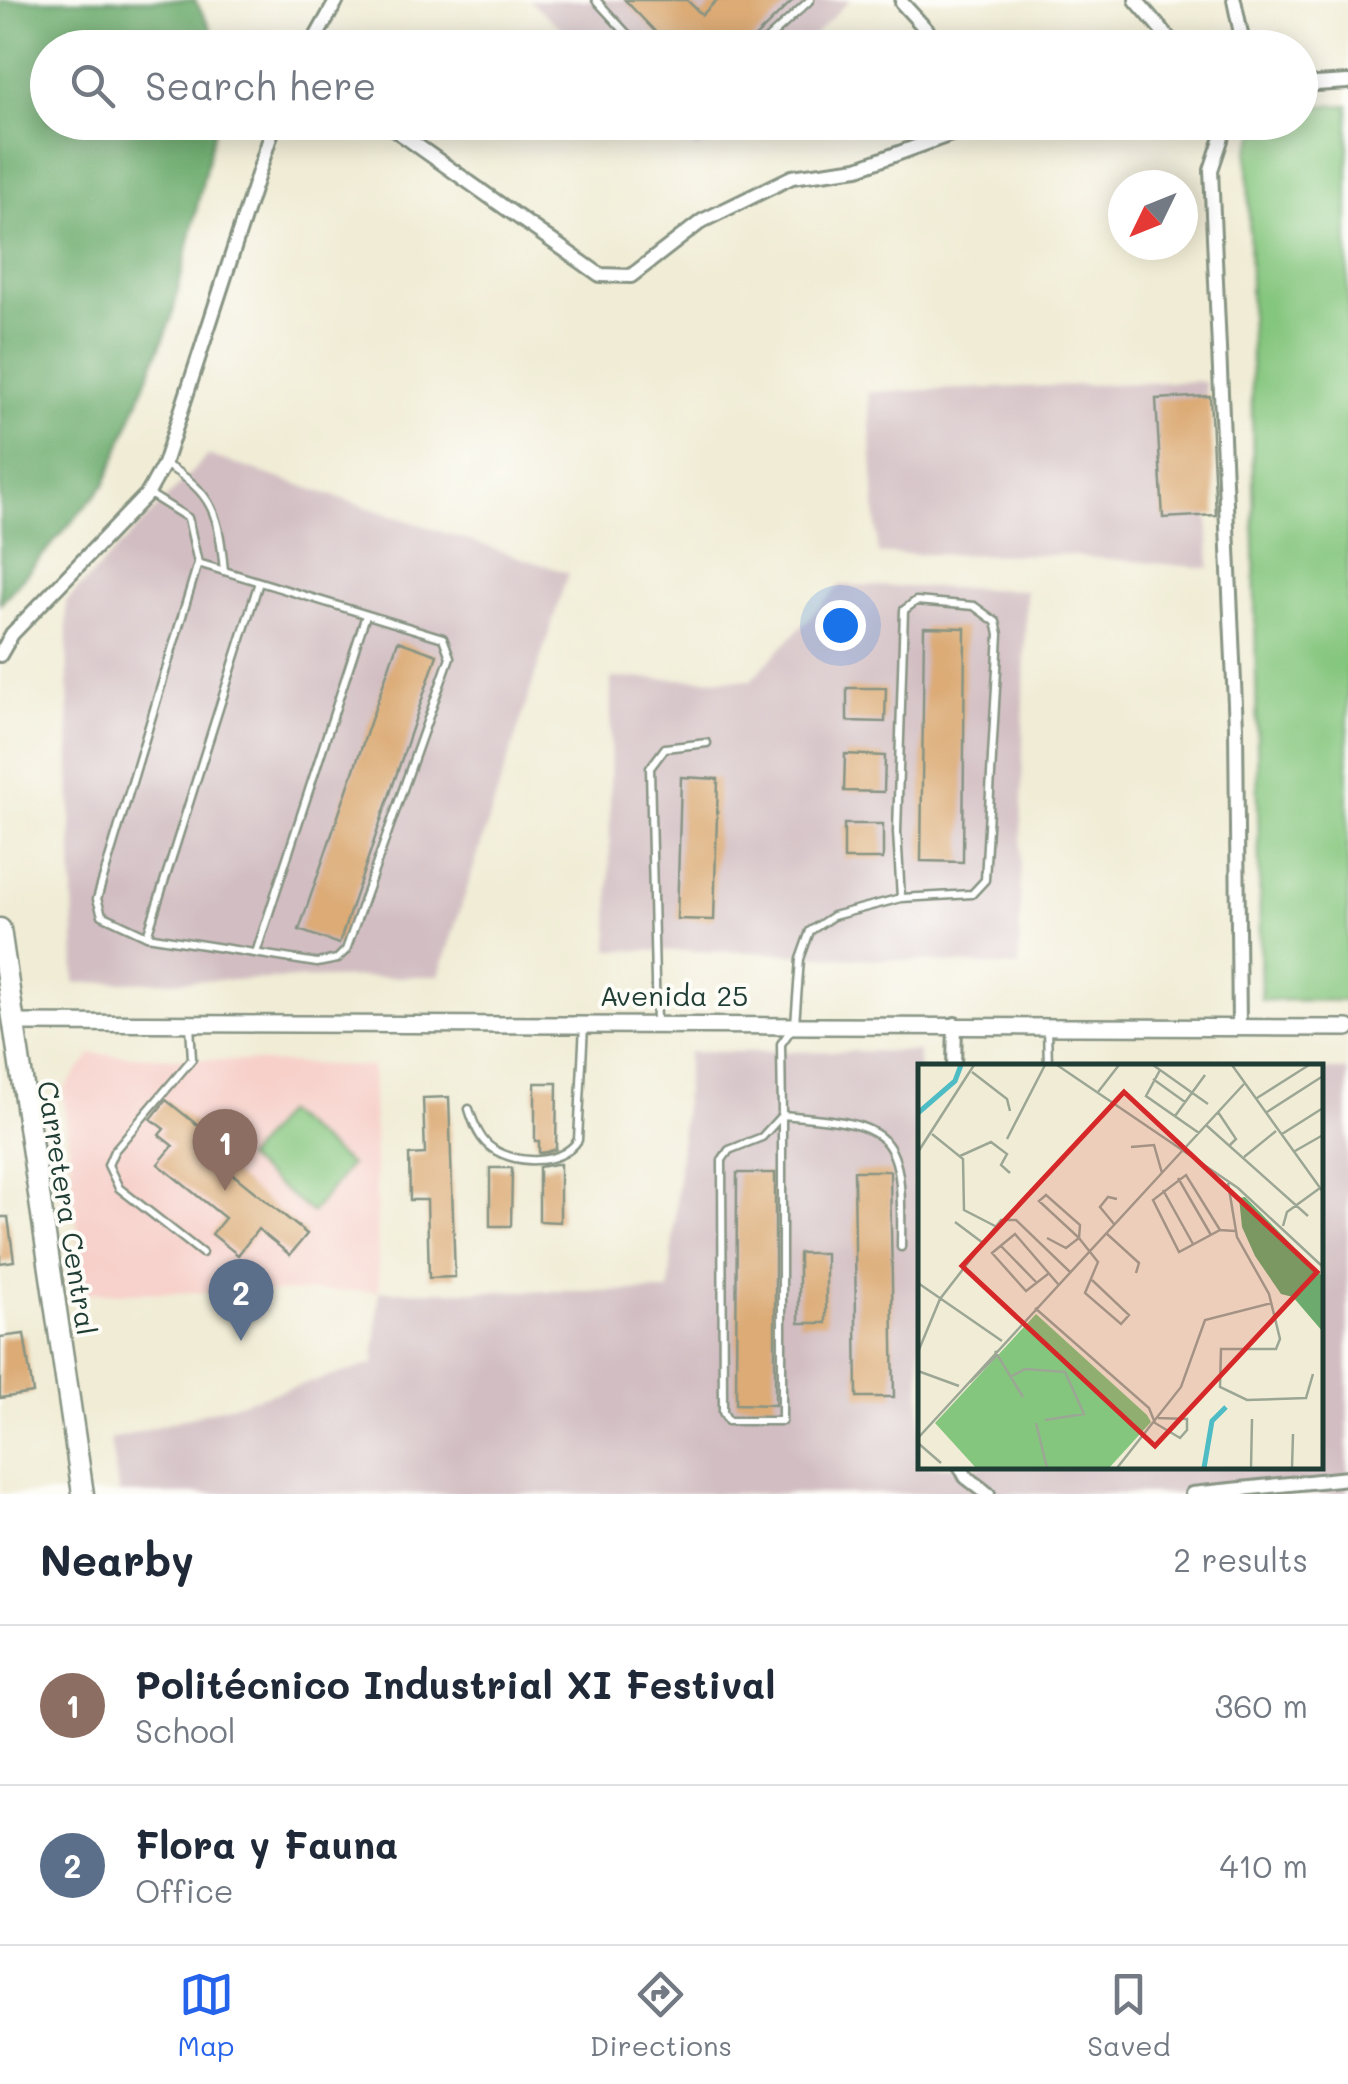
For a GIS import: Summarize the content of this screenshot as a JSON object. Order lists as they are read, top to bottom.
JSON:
{
  "streets": {
    "main road": ["Carretera Central"],
    "street": ["Avenida 25"]
  },
  "crossings": [
    ["Avenida 25", "Carretera Central"]
  ],
  "north": "bottom left",
  "page": {
    "search": "Search here",
    "pins": ["1", "2"],
    "heading": ["Nearby", "2 results"],
    "list": [
      {
        "mark": "1",
        "name": "Politécnico Industrial XI Festival",
        "note": "School",
        "value": "360 m"
      },
      {
        "mark": "2",
        "name": "Flora y Fauna",
        "note": "Office",
        "value": "410 m"
      }
    ],
    "nav": ["Map", "Directions", "Saved"]
  }
}
